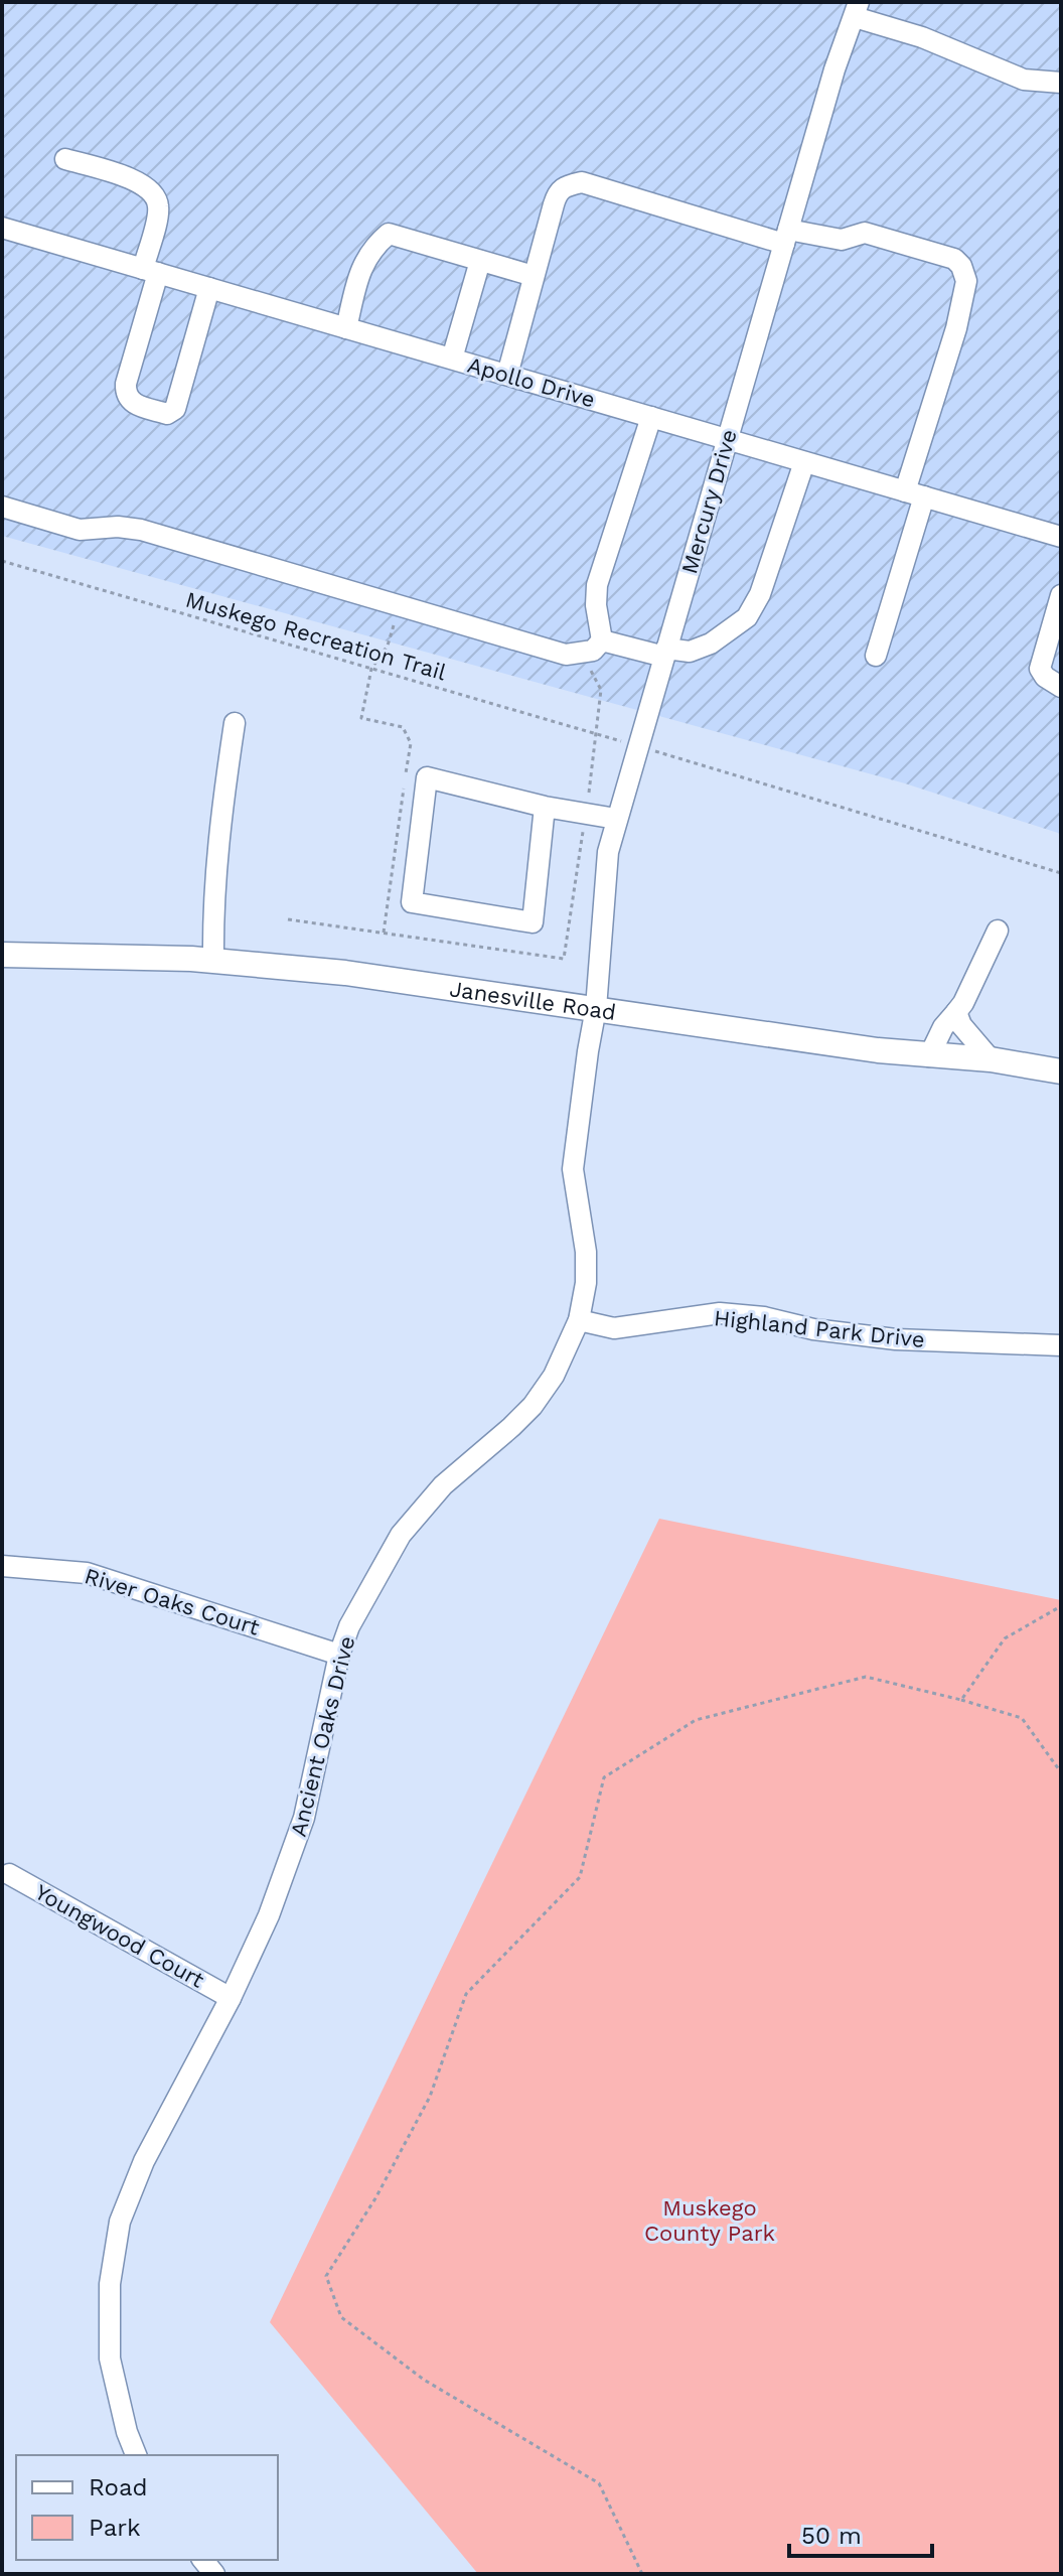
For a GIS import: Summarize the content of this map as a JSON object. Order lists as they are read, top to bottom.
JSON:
{
  "streets": {
    "main road": ["Janesville Road"],
    "street": [
      "Apollo Drive",
      "Mercury Drive",
      "Highland Park Drive",
      "River Oaks Court",
      "Ancient Oaks Drive",
      "Youngwood Court"
    ],
    "path": ["Muskego Recreation Trail"]
  },
  "crossings": [
    ["Apollo Drive", "Mercury Drive"],
    ["Mercury Drive", "Janesville Road"],
    ["Mercury Drive", "Ancient Oaks Drive"],
    ["Janesville Road", "Ancient Oaks Drive"],
    ["Highland Park Drive", "Ancient Oaks Drive"],
    ["River Oaks Court", "Ancient Oaks Drive"],
    ["Ancient Oaks Drive", "Youngwood Court"]
  ],
  "parks": ["Muskego County Park"],
  "legend": ["Road", "Park"],
  "scale_bar": "50 m"
}
